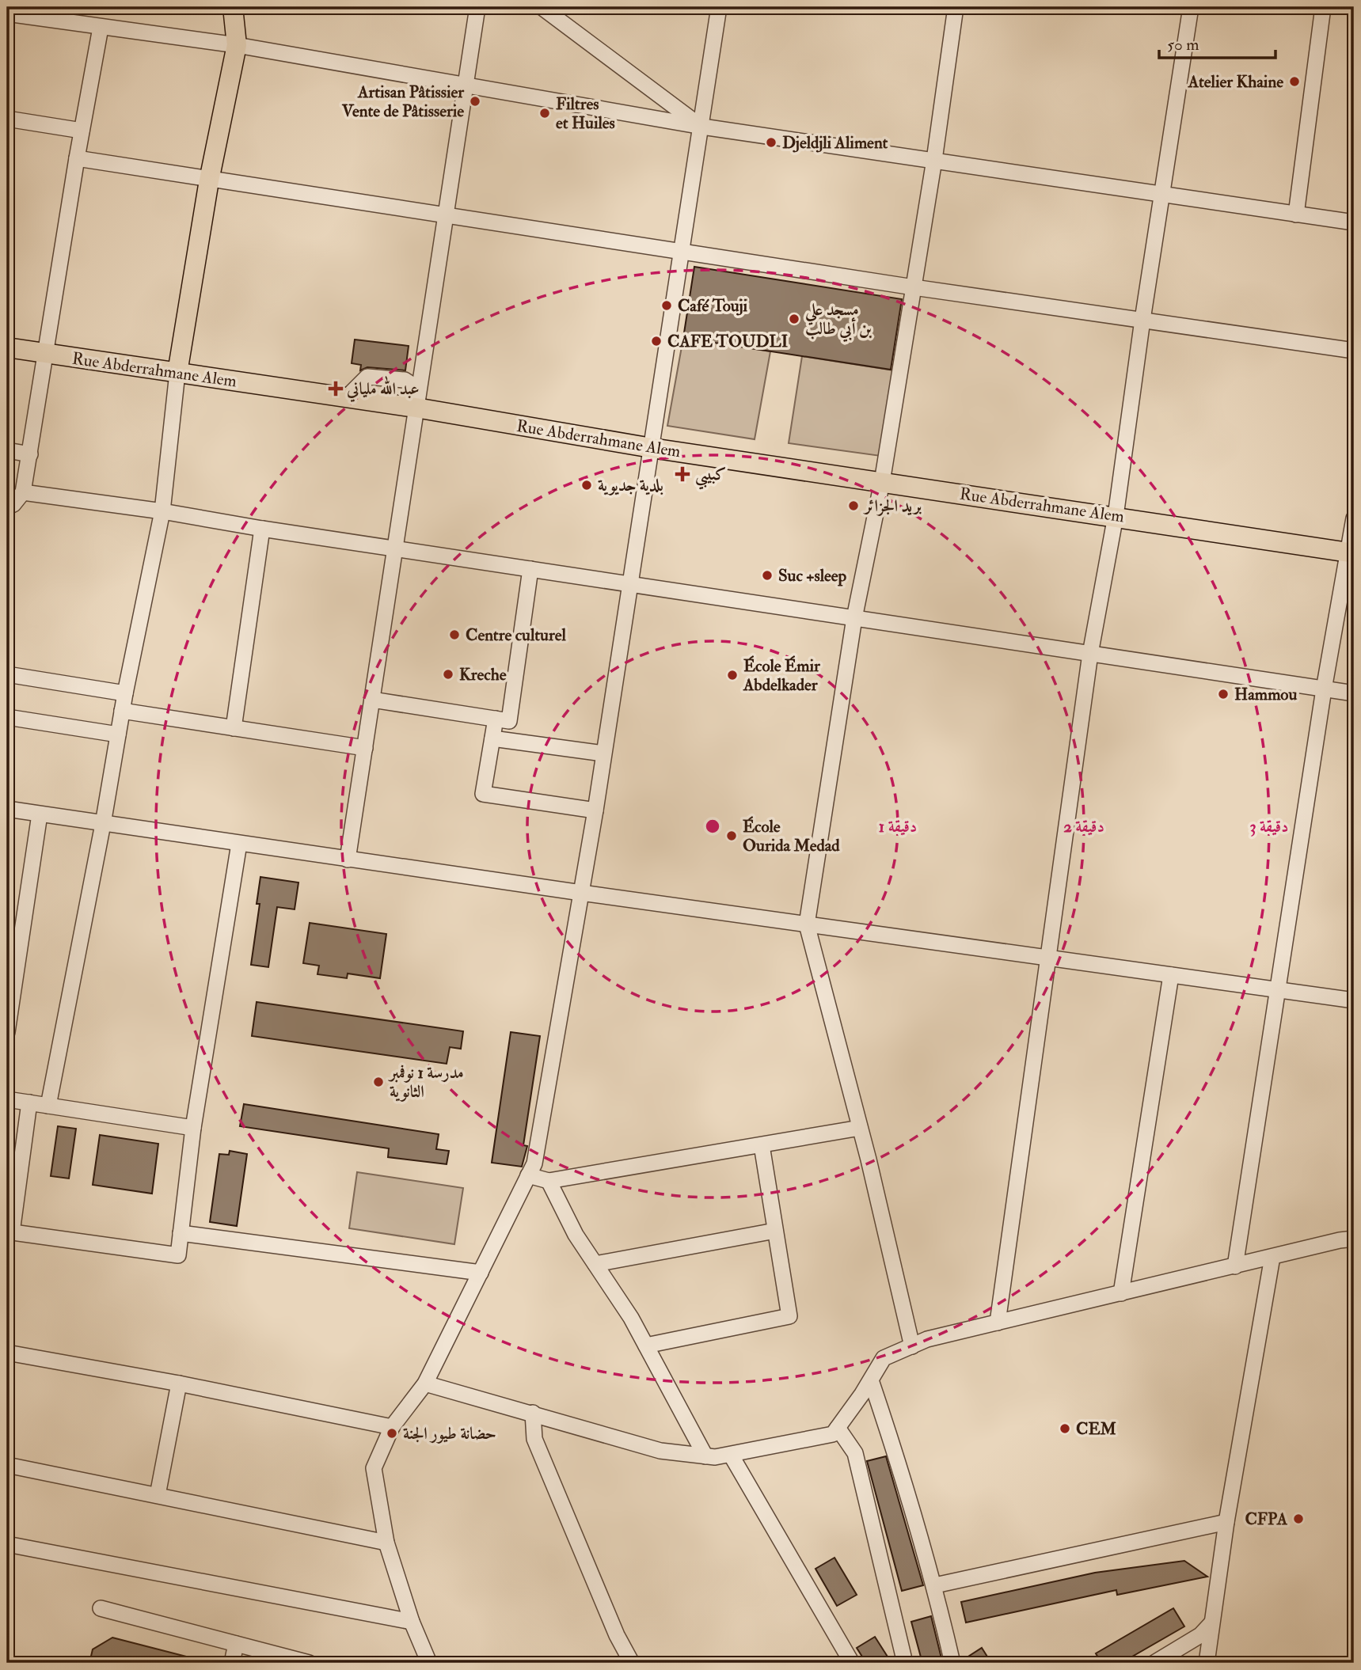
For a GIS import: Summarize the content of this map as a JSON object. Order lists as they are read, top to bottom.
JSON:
{
  "streets": {
    "main road": ["Rue Abderrahmane Alem"]
  },
  "places": {
    "other": [
      "Atelier Khaine",
      "Artisan Pâtissier Vente de Pâtisserie",
      "Filtres et Huiles",
      "Djeldjli Aliment",
      "Café Touji",
      "مسجد علي بن أبي طالب",
      "CAFE TOUDLI",
      "بلدية جديوية",
      "بريد الجزائر",
      "Suc +sleep",
      "Centre culturel",
      "Kreche",
      "École Émir Abdelkader",
      "Hammou",
      "École Ourida Medad",
      "مدرسة 1 نوفمبر الثانوية",
      "CEM",
      "حضانة طيور الجنة",
      "CFPA"
    ],
    "health": ["عبد الله ملياني", "كبيبي"]
  },
  "scale_bar": "50 m",
  "rings": ["1 دقيقة", "2 دقيقة", "3 دقيقة"]
}
